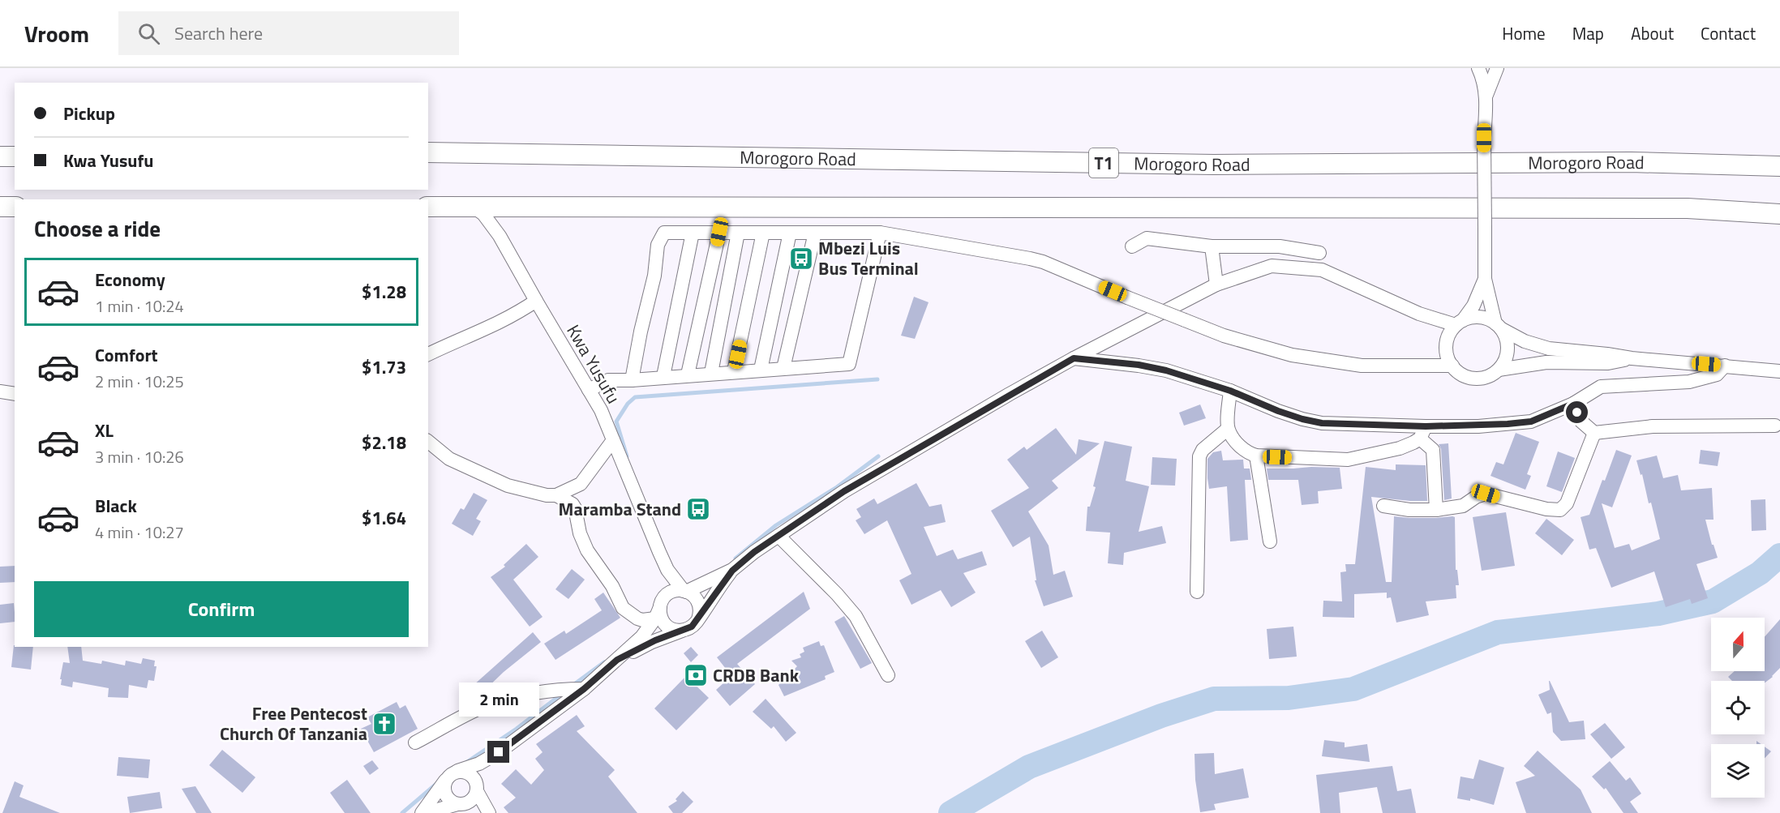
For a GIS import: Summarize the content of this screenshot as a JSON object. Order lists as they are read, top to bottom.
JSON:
{
  "streets": {
    "highway": ["Morogoro Road", "T1"],
    "street": ["Kwa Yusufu"]
  },
  "places": {
    "bus stop": ["Mbezi Luis Bus Terminal", "Maramba Stand"],
    "bank": ["CRDB Bank"],
    "church": ["Free Pentecost Church Of Tanzania"]
  },
  "north": "top",
  "page": {
    "header": "Vroom",
    "search": "Search here",
    "nav": [
      "Home",
      "Map",
      "About",
      "Contact"
    ],
    "banner": ["Pickup", "Kwa Yusufu"],
    "heading": "Choose a ride",
    "list": [
      {
        "name": "Economy",
        "note": "1 min · 10:24",
        "value": "$1.28"
      },
      {
        "name": "Comfort",
        "note": "2 min · 10:25",
        "value": "$1.73"
      },
      {
        "name": "XL",
        "note": "3 min · 10:26",
        "value": "$2.18"
      },
      {
        "name": "Black",
        "note": "4 min · 10:27",
        "value": "$1.64"
      }
    ],
    "buttons": "Confirm",
    "bubble": "2 min"
  }
}
